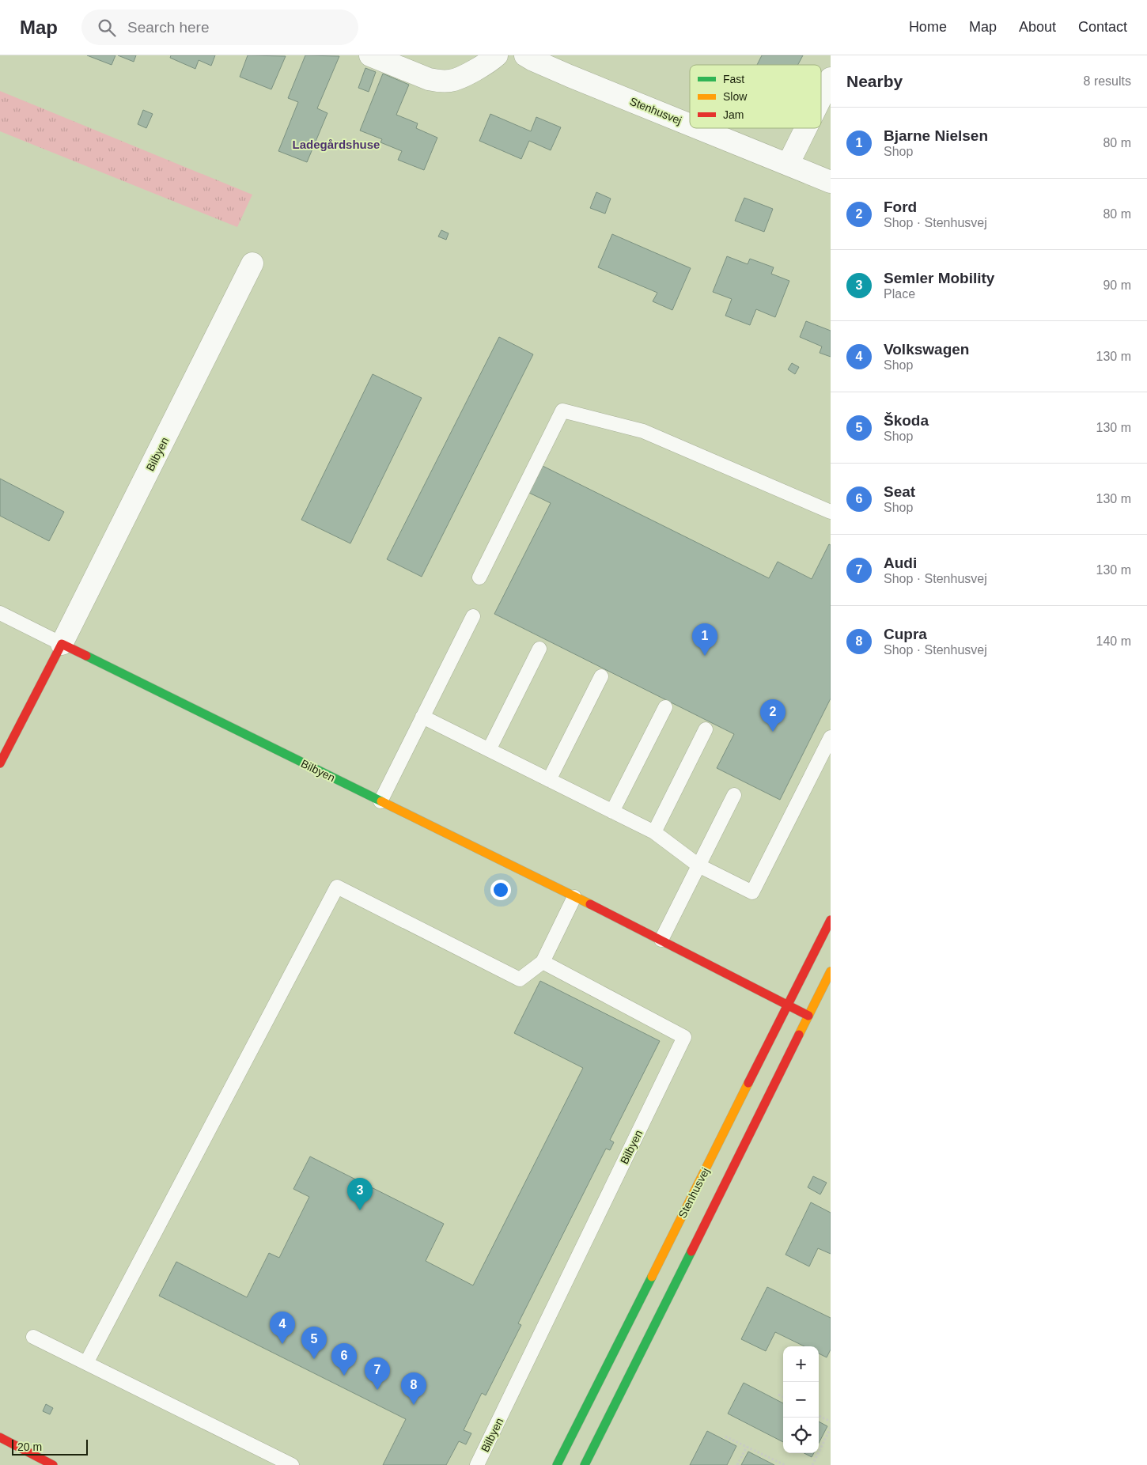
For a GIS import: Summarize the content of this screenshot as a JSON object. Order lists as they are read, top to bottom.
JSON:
{
  "streets": {
    "street": ["Stenhusvej", "Bilbyen"]
  },
  "crossings": [
    ["Stenhusvej", "Bilbyen"]
  ],
  "districts": ["Ladegårdshuse"],
  "legend": ["Fast", "Slow", "Jam"],
  "scale_bar": "20 m",
  "page": {
    "header": "Map",
    "search": "Search here",
    "nav": [
      "Home",
      "Map",
      "About",
      "Contact"
    ],
    "heading": ["Nearby", "8 results"],
    "list": [
      {
        "mark": "1",
        "name": "Bjarne Nielsen",
        "note": "Shop",
        "value": "80 m"
      },
      {
        "mark": "2",
        "name": "Ford",
        "note": "Shop · Stenhusvej",
        "value": "80 m"
      },
      {
        "mark": "3",
        "name": "Semler Mobility",
        "note": "Place",
        "value": "90 m"
      },
      {
        "mark": "4",
        "name": "Volkswagen",
        "note": "Shop",
        "value": "130 m"
      },
      {
        "mark": "5",
        "name": "Škoda",
        "note": "Shop",
        "value": "130 m"
      },
      {
        "mark": "6",
        "name": "Seat",
        "note": "Shop",
        "value": "130 m"
      },
      {
        "mark": "7",
        "name": "Audi",
        "note": "Shop · Stenhusvej",
        "value": "130 m"
      },
      {
        "mark": "8",
        "name": "Cupra",
        "note": "Shop · Stenhusvej",
        "value": "140 m"
      }
    ],
    "pins": [
      "1",
      "2",
      "3",
      "4",
      "5",
      "6",
      "7",
      "8"
    ],
    "map_buttons": ["+", "−"],
    "scale": "20 m"
  }
}
